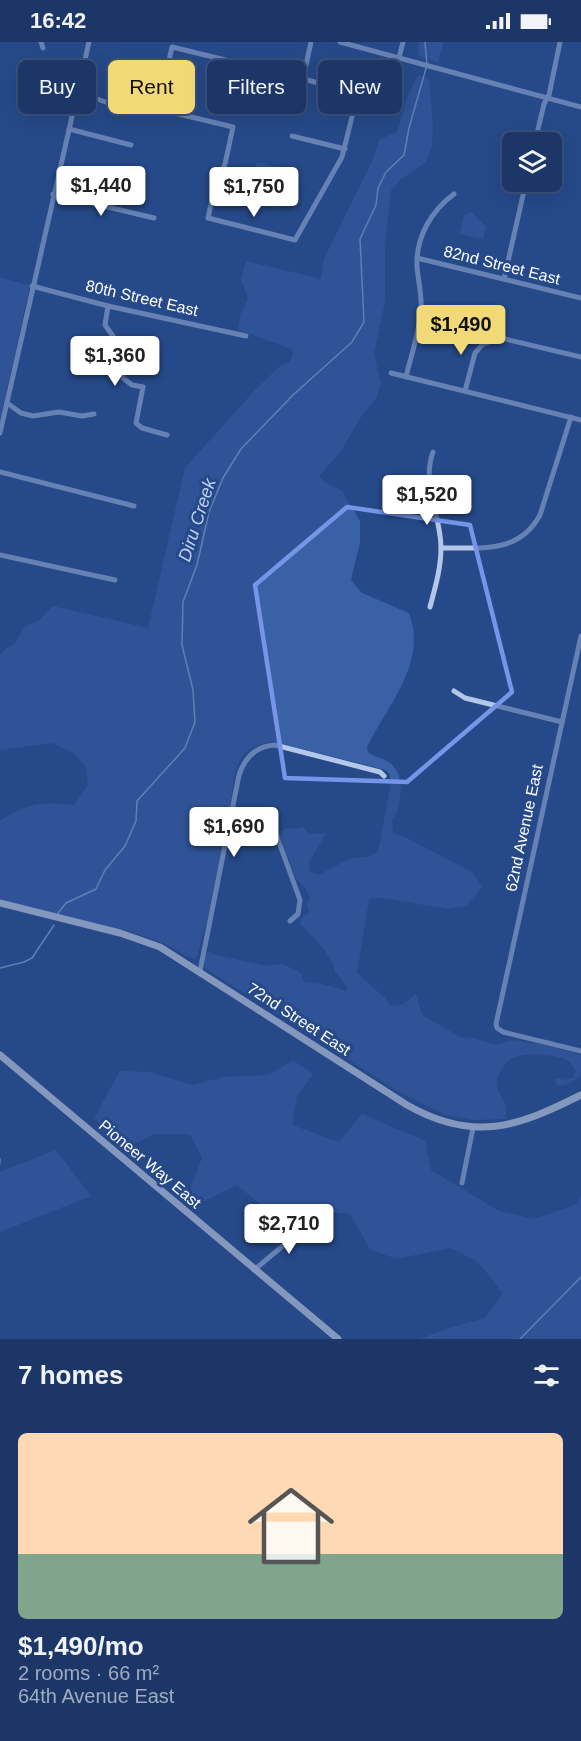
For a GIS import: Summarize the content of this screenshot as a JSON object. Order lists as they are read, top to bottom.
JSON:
{
  "streets": {
    "main road": ["72nd Street East", "Pioneer Way East"],
    "street": ["82nd Street East", "80th Street East", "62nd Avenue East"]
  },
  "water": ["Diru Creek"],
  "page": {
    "status": "16:42",
    "chip": [
      "Buy",
      "Rent",
      "Filters",
      "New"
    ],
    "price": [
      "$1,440",
      "$1,750",
      "$1,490",
      "$1,360",
      "$1,520",
      "$1,690",
      "$2,710"
    ],
    "heading": "7 homes",
    "list": [
      {
        "name": "$1,490/mo",
        "note": "2 rooms · 66 m² · 64th Avenue East"
      }
    ]
  }
}
